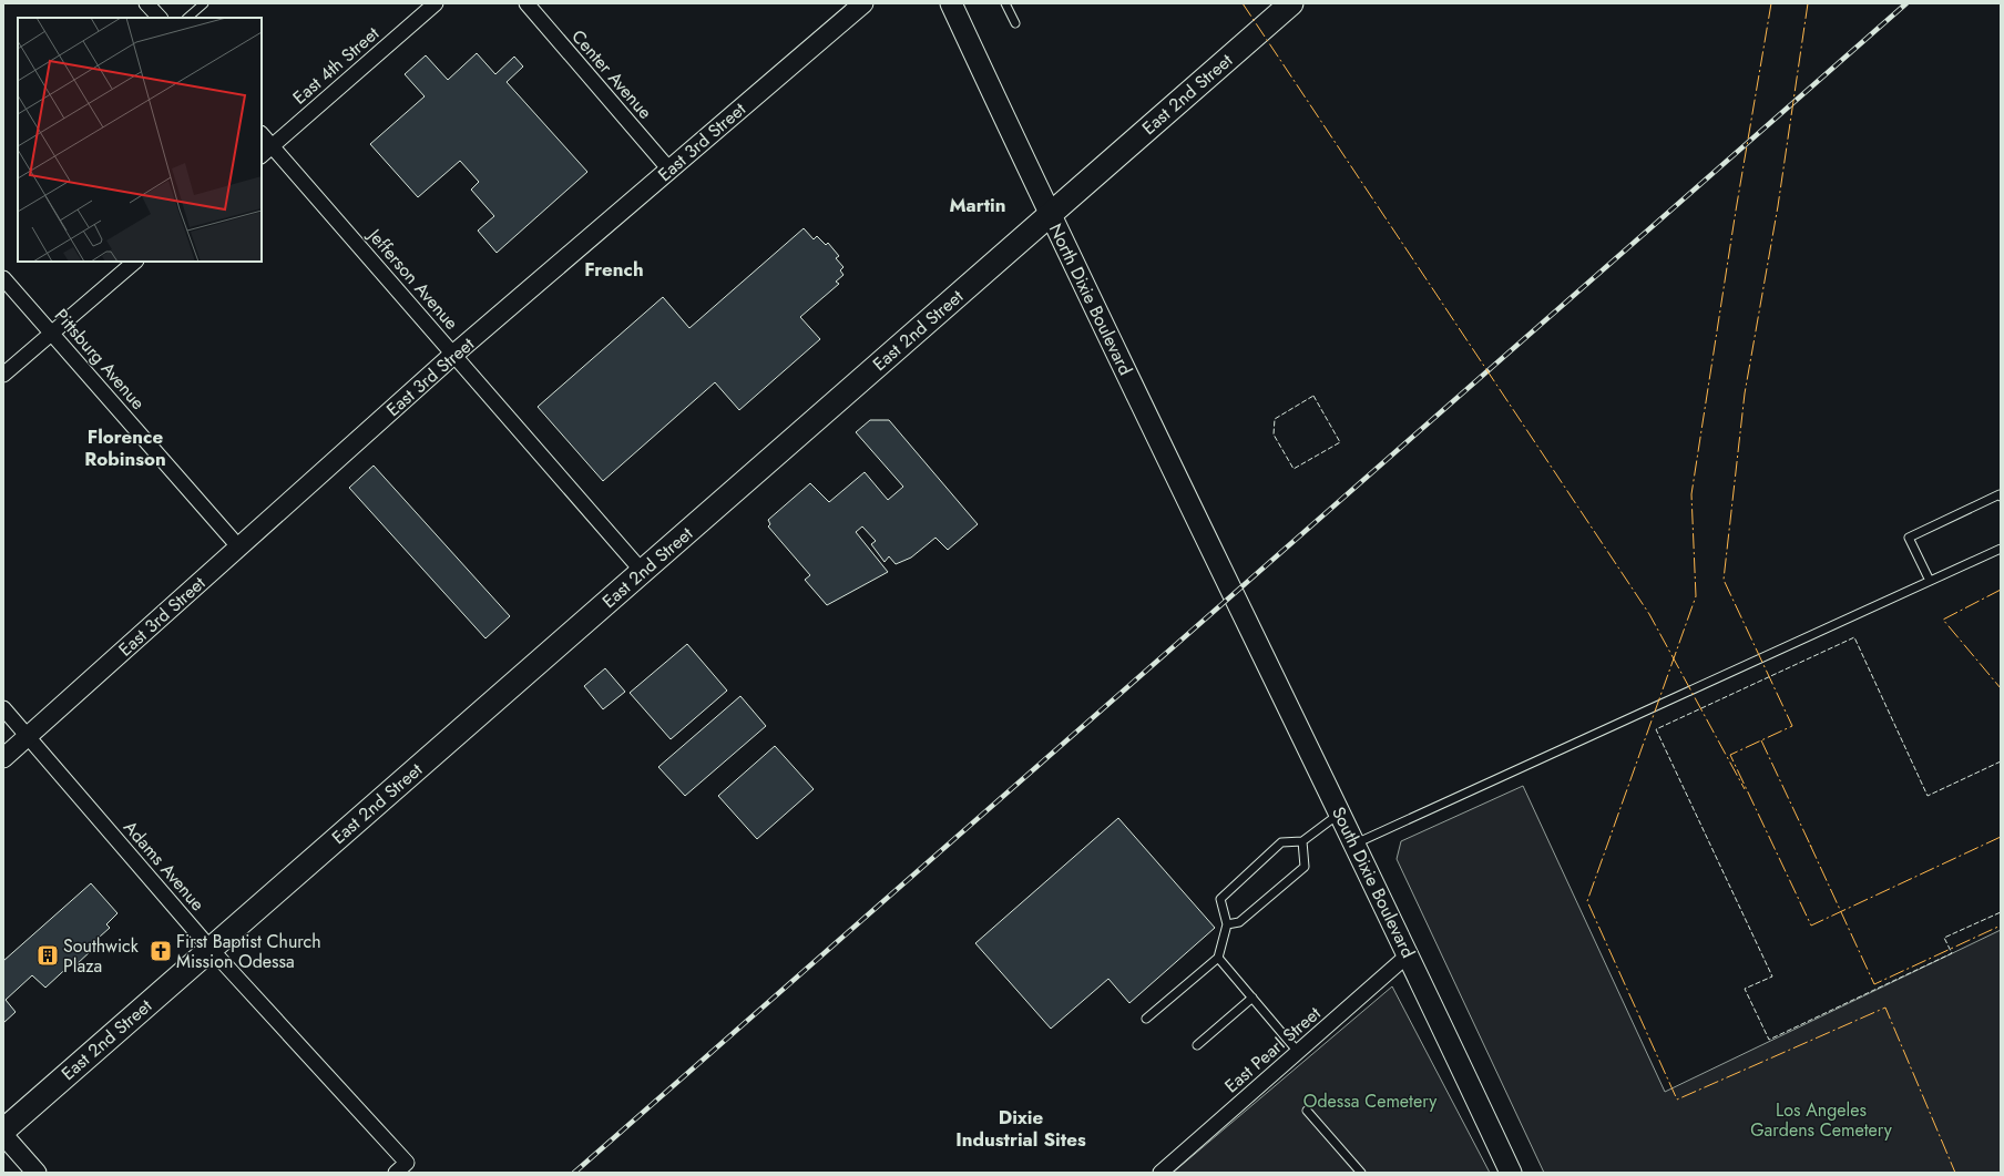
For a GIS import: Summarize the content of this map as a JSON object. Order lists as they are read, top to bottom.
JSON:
{
  "streets": {
    "main road": ["East 2nd Street", "North Dixie Boulevard", "South Dixie Boulevard"],
    "street": [
      "East 4th Street",
      "Center Avenue",
      "East 3rd Street",
      "Jefferson Avenue",
      "Pittsburg Avenue",
      "Adams Avenue",
      "East Pearl Street"
    ]
  },
  "crossings": [
    ["East 4th Street", "Jefferson Avenue"],
    ["Center Avenue", "East 3rd Street"],
    ["East 2nd Street", "Jefferson Avenue"],
    ["East 2nd Street", "North Dixie Boulevard"],
    ["East 2nd Street", "Adams Avenue"],
    ["East 3rd Street", "Jefferson Avenue"],
    ["East 3rd Street", "Pittsburg Avenue"],
    ["East 3rd Street", "Adams Avenue"],
    ["North Dixie Boulevard", "South Dixie Boulevard"],
    ["South Dixie Boulevard", "East Pearl Street"]
  ],
  "districts": [
    "Martin",
    "French",
    "Florence Robinson",
    "Dixie Industrial Sites"
  ],
  "parks": ["Odessa Cemetery", "Los Angeles Gardens Cemetery"],
  "places": {
    "church": ["First Baptist Church Mission Odessa"],
    "building": ["Southwick Plaza"]
  }
}
